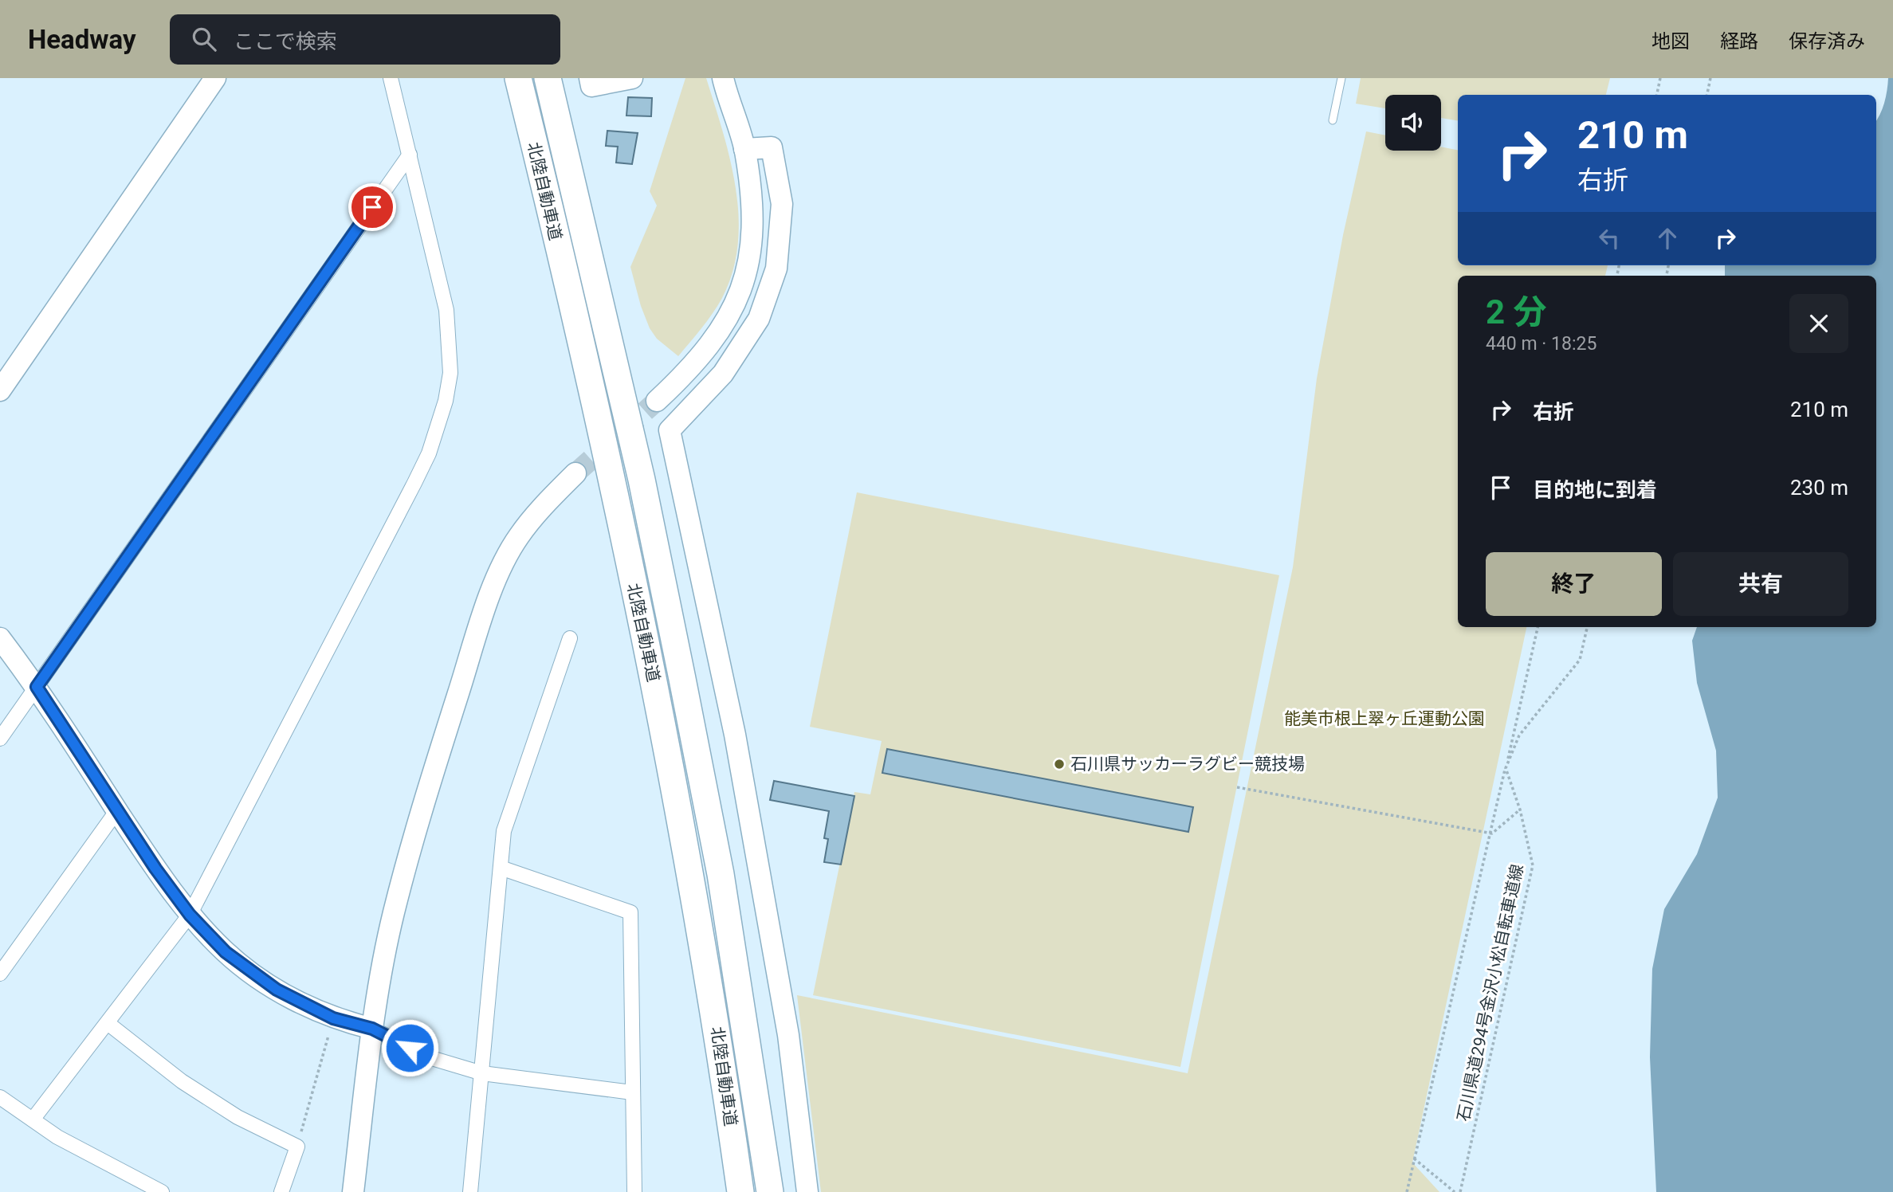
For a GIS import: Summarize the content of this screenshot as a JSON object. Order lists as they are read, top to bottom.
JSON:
{
  "streets": {
    "highway": ["北陸自動車道"],
    "path": ["石川県道294号金沢小松自転車道線"]
  },
  "parks": ["能美市根上翠ヶ丘運動公園"],
  "places": ["石川県サッカーラグビー競技場"],
  "page": {
    "header": "Headway",
    "search": "ここで検索",
    "nav": ["地図", "経路", "保存済み"],
    "turn": ["210 m", "右折"],
    "heading": ["2 分", "440 m · 18:25"],
    "list": [
      {
        "name": "右折",
        "value": "210 m"
      },
      {
        "name": "目的地に到着",
        "value": "230 m"
      }
    ],
    "buttons": ["終了", "共有"]
  }
}
